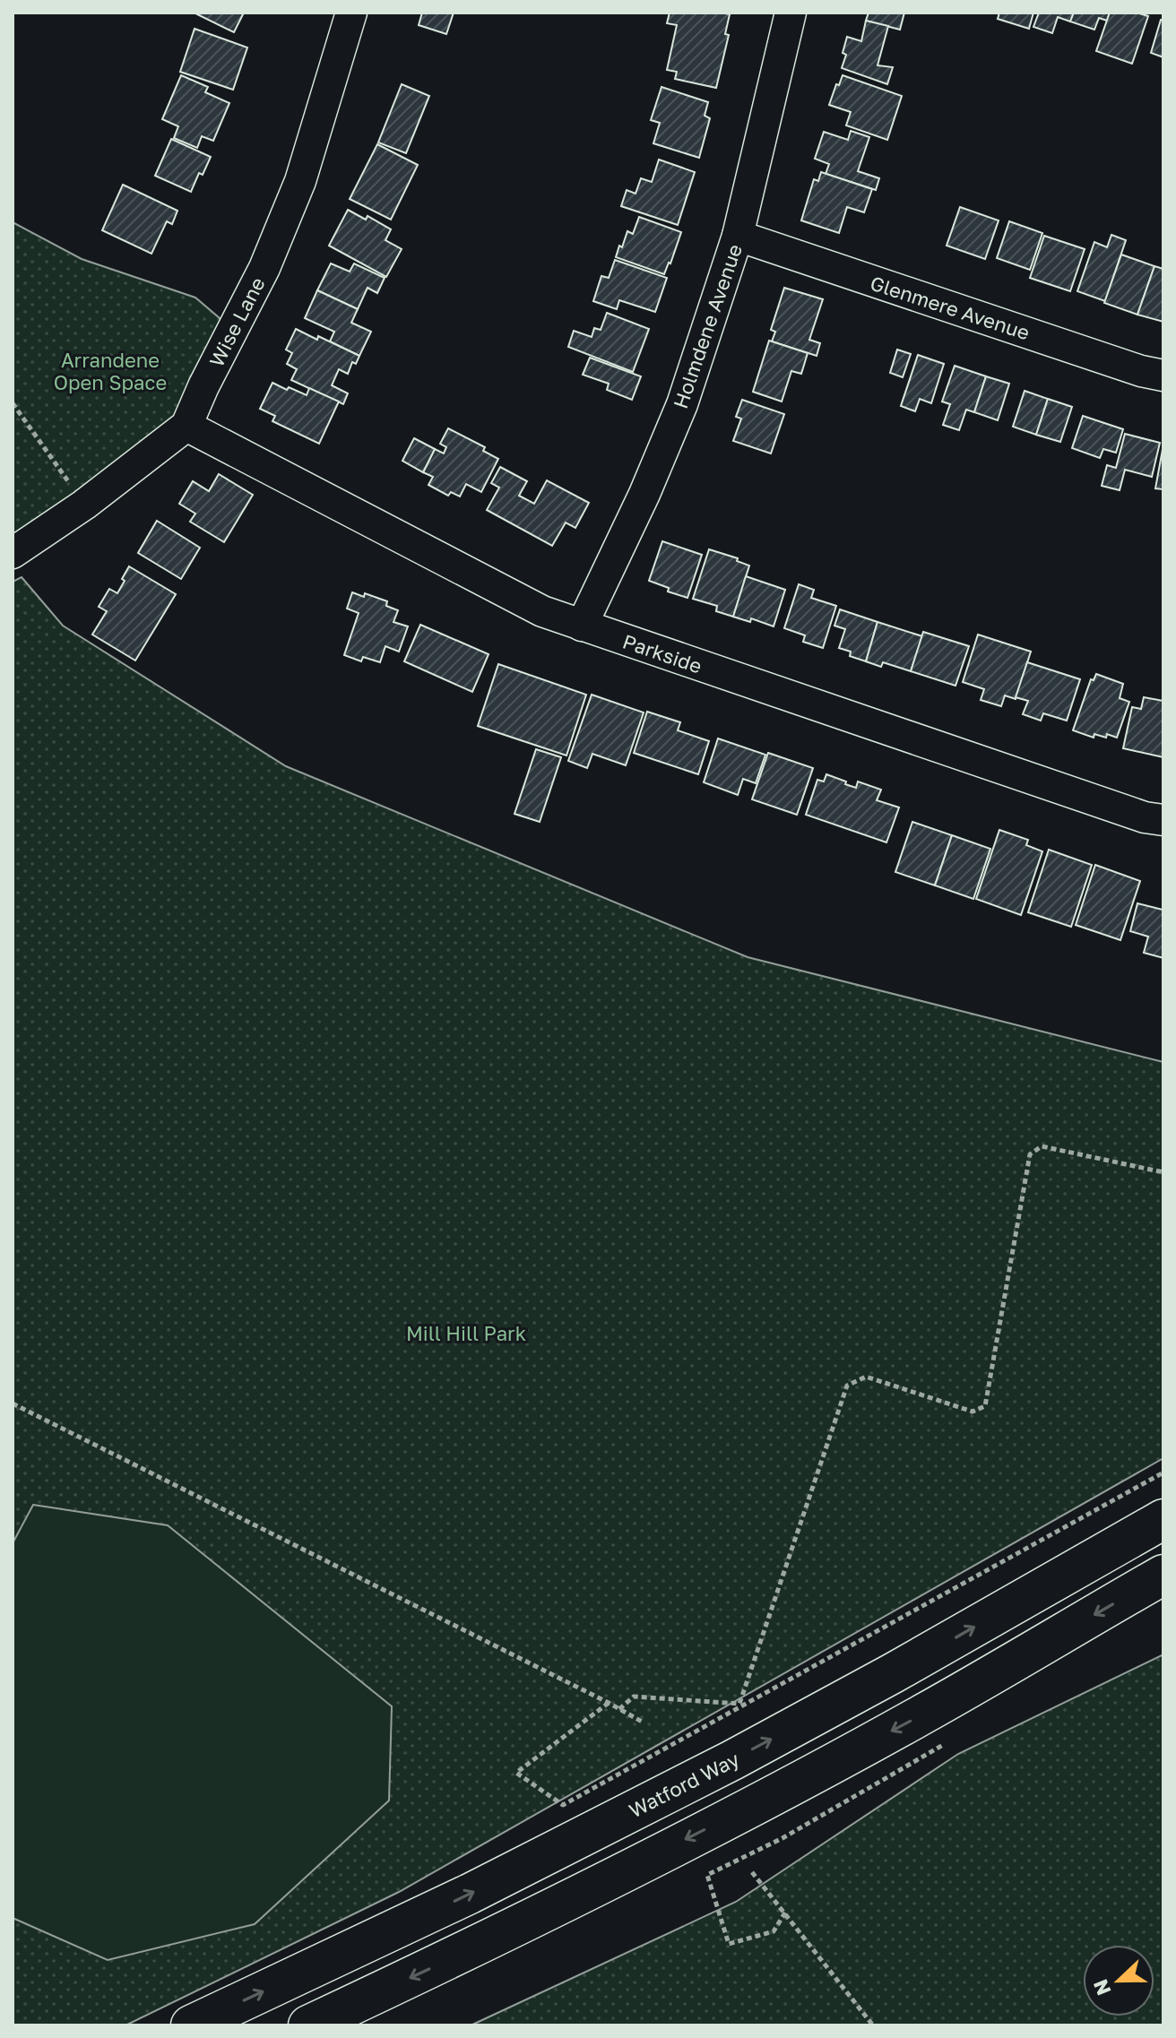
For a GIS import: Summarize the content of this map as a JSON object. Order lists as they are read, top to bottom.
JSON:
{
  "streets": {
    "highway": ["Watford Way"],
    "street": [
      "Glenmere Avenue",
      "Wise Lane",
      "Holmdene Avenue",
      "Parkside"
    ]
  },
  "crossings": [
    ["Glenmere Avenue", "Holmdene Avenue"],
    ["Wise Lane", "Parkside"],
    ["Holmdene Avenue", "Parkside"]
  ],
  "parks": ["Arrandene Open Space", "Mill Hill Park"],
  "north": "left"
}
